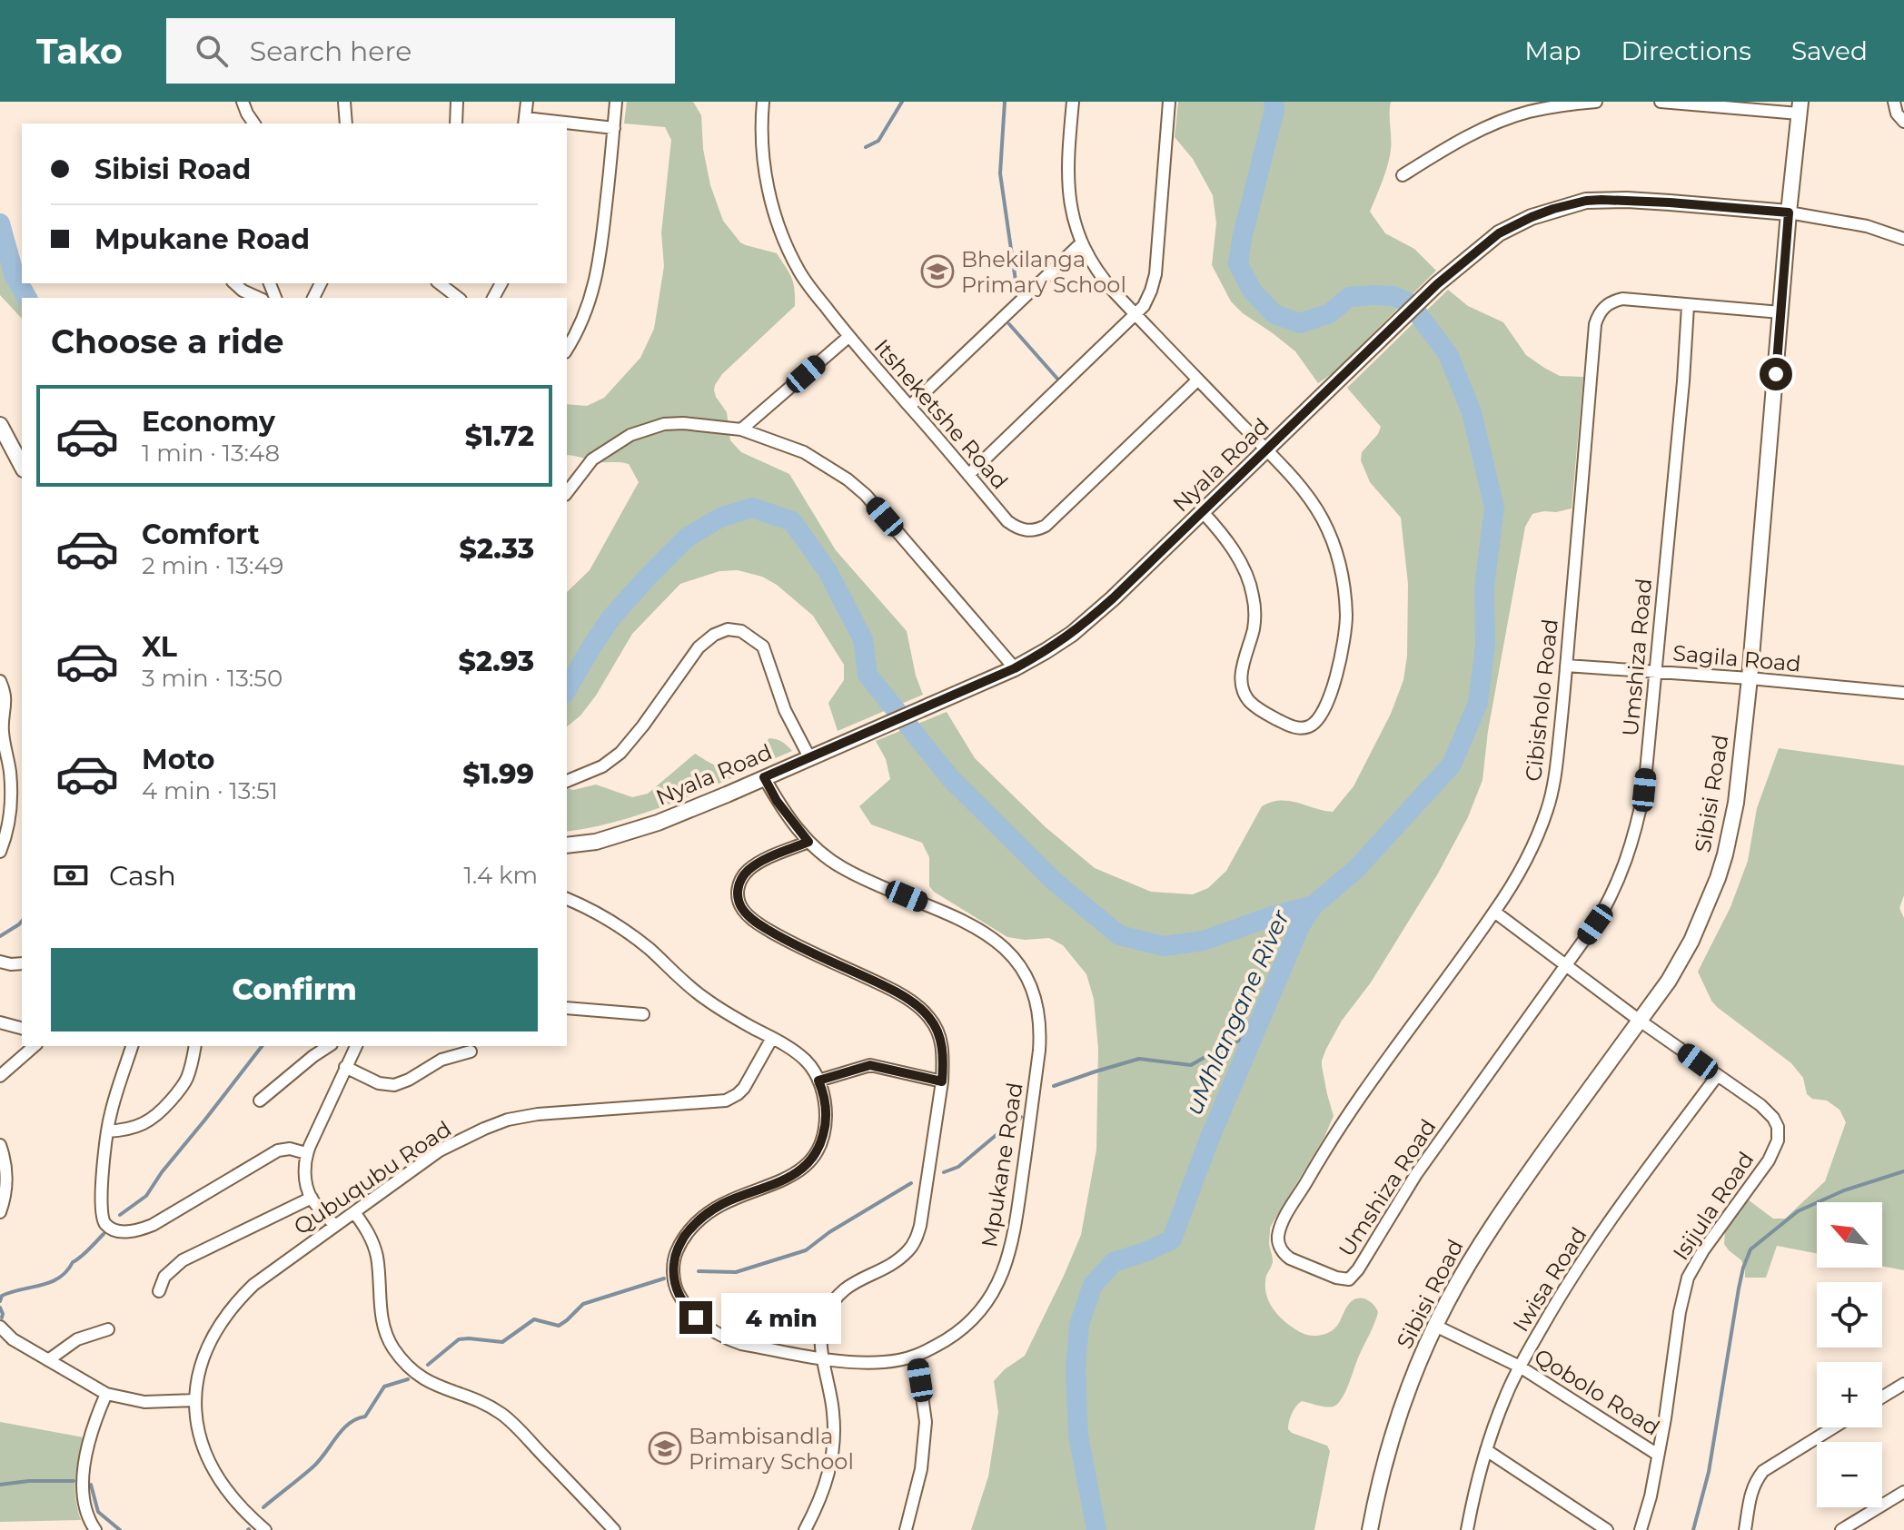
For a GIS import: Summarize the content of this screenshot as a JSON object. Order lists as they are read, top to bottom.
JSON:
{
  "streets": {
    "street": [
      "Itsheketshe Road",
      "Nyala Road",
      "Umshiza Road",
      "Sagila Road",
      "Cibisholo Road",
      "Sibisi Road",
      "Mpukane Road",
      "Qubuqubu Road",
      "Isijula Road",
      "Iwisa Road",
      "Qobolo Road"
    ]
  },
  "crossings": [
    ["Nyala Road", "Sibisi Road"],
    ["Nyala Road", "Mpukane Road"],
    ["Umshiza Road", "Sagila Road"],
    ["Umshiza Road", "Cibisholo Road"],
    ["Umshiza Road", "Isijula Road"],
    ["Sagila Road", "Cibisholo Road"],
    ["Sagila Road", "Sibisi Road"],
    ["Cibisholo Road", "Sibisi Road"],
    ["Cibisholo Road", "Isijula Road"],
    ["Sibisi Road", "Isijula Road"],
    ["Sibisi Road", "Qobolo Road"],
    ["Mpukane Road", "Qubuqubu Road"],
    ["Isijula Road", "Iwisa Road"],
    ["Isijula Road", "Qobolo Road"],
    ["Iwisa Road", "Qobolo Road"]
  ],
  "water": ["uMhlangane River"],
  "places": {
    "school or university": ["Bhekilanga Primary School", "Bambisandla Primary School"]
  },
  "north": "top left",
  "page": {
    "header": "Tako",
    "search": "Search here",
    "nav": ["Map", "Directions", "Saved"],
    "banner": ["Sibisi Road", "Mpukane Road"],
    "heading": "Choose a ride",
    "list": [
      {
        "name": "Economy",
        "note": "1 min · 13:48",
        "value": "$1.72"
      },
      {
        "name": "Comfort",
        "note": "2 min · 13:49",
        "value": "$2.33"
      },
      {
        "name": "XL",
        "note": "3 min · 13:50",
        "value": "$2.93"
      },
      {
        "name": "Moto",
        "note": "4 min · 13:51",
        "value": "$1.99"
      }
    ],
    "pay": ["Cash", "1.4 km"],
    "buttons": "Confirm",
    "map_buttons": ["+", "−"],
    "bubble": "4 min"
  }
}
